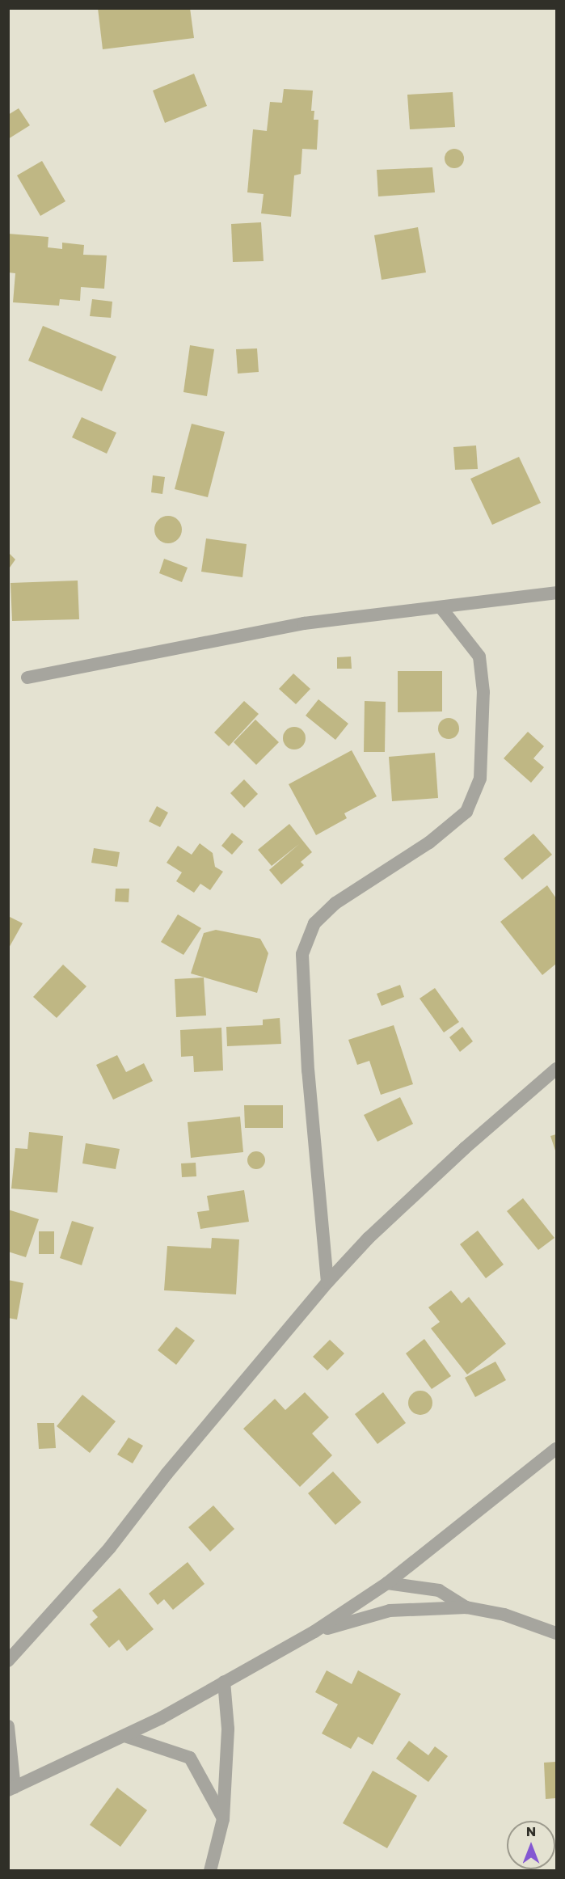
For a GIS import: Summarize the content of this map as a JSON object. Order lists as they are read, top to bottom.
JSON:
{
  "north": "top"
}
